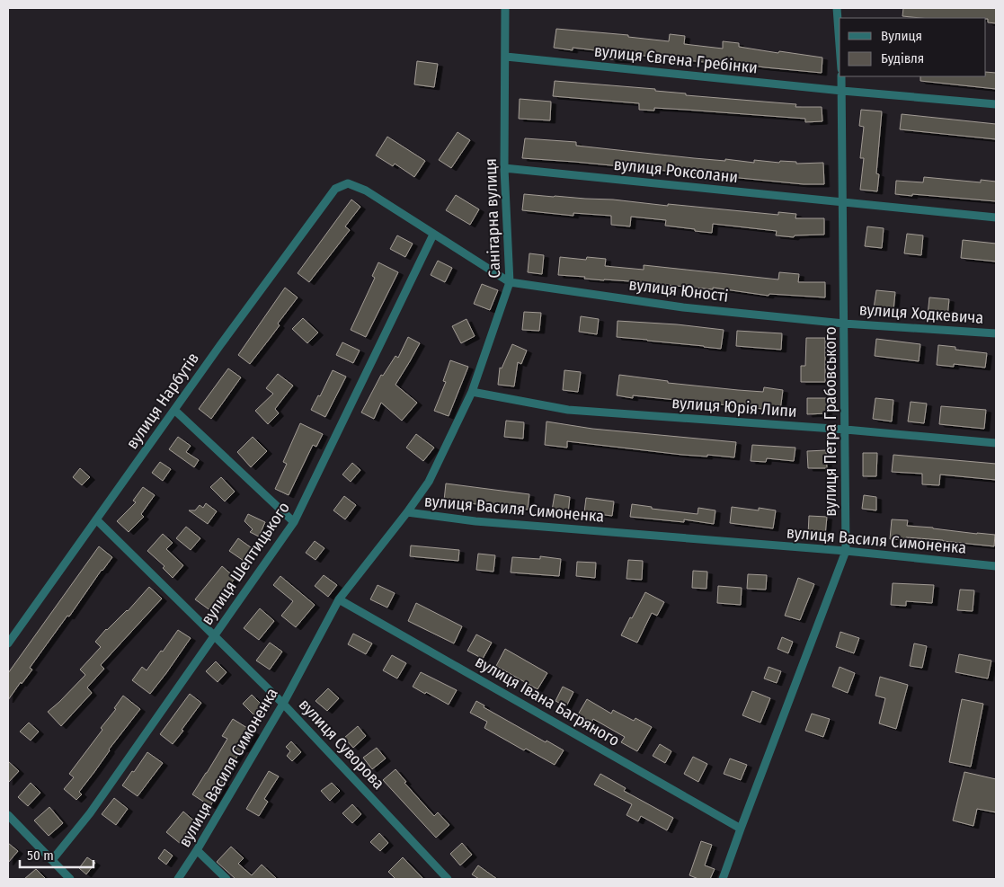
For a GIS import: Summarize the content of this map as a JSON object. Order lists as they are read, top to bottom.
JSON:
{
  "streets": {
    "street": [
      "вулиця Євгена Гребінки",
      "вулиця Роксолани",
      "Санітарна вулиця",
      "вулиця Юності",
      "вулиця Ходкевича",
      "вулиця Нарбутів",
      "вулиця Юрія Липи",
      "вулиця Петра Грабовського",
      "вулиця Василя Симоненка",
      "вулиця Шептицького",
      "вулиця Івана Багряного",
      "вулиця Суворова"
    ]
  },
  "crossings": [
    ["вулиця Євгена Гребінки", "Санітарна вулиця"],
    ["вулиця Євгена Гребінки", "вулиця Петра Грабовського"],
    ["вулиця Роксолани", "Санітарна вулиця"],
    ["вулиця Роксолани", "вулиця Петра Грабовського"],
    ["Санітарна вулиця", "вулиця Юності"],
    ["Санітарна вулиця", "вулиця Юрія Липи"],
    ["Санітарна вулиця", "вулиця Василя Симоненка"],
    ["вулиця Юності", "вулиця Ходкевича"],
    ["вулиця Юності", "вулиця Петра Грабовського"],
    ["вулиця Ходкевича", "вулиця Петра Грабовського"],
    ["вулиця Нарбутів", "вулиця Шептицького"],
    ["вулиця Нарбутів", "вулиця Суворова"],
    ["вулиця Юрія Липи", "вулиця Петра Грабовського"],
    ["вулиця Петра Грабовського", "вулиця Василя Симоненка"],
    ["вулиця Петра Грабовського", "вулиця Івана Багряного"],
    ["вулиця Василя Симоненка", "вулиця Івана Багряного"],
    ["вулиця Василя Симоненка", "вулиця Суворова"],
    ["вулиця Шептицького", "вулиця Суворова"]
  ],
  "legend": ["Вулиця", "Будівля"],
  "scale_bar": "50 m"
}
